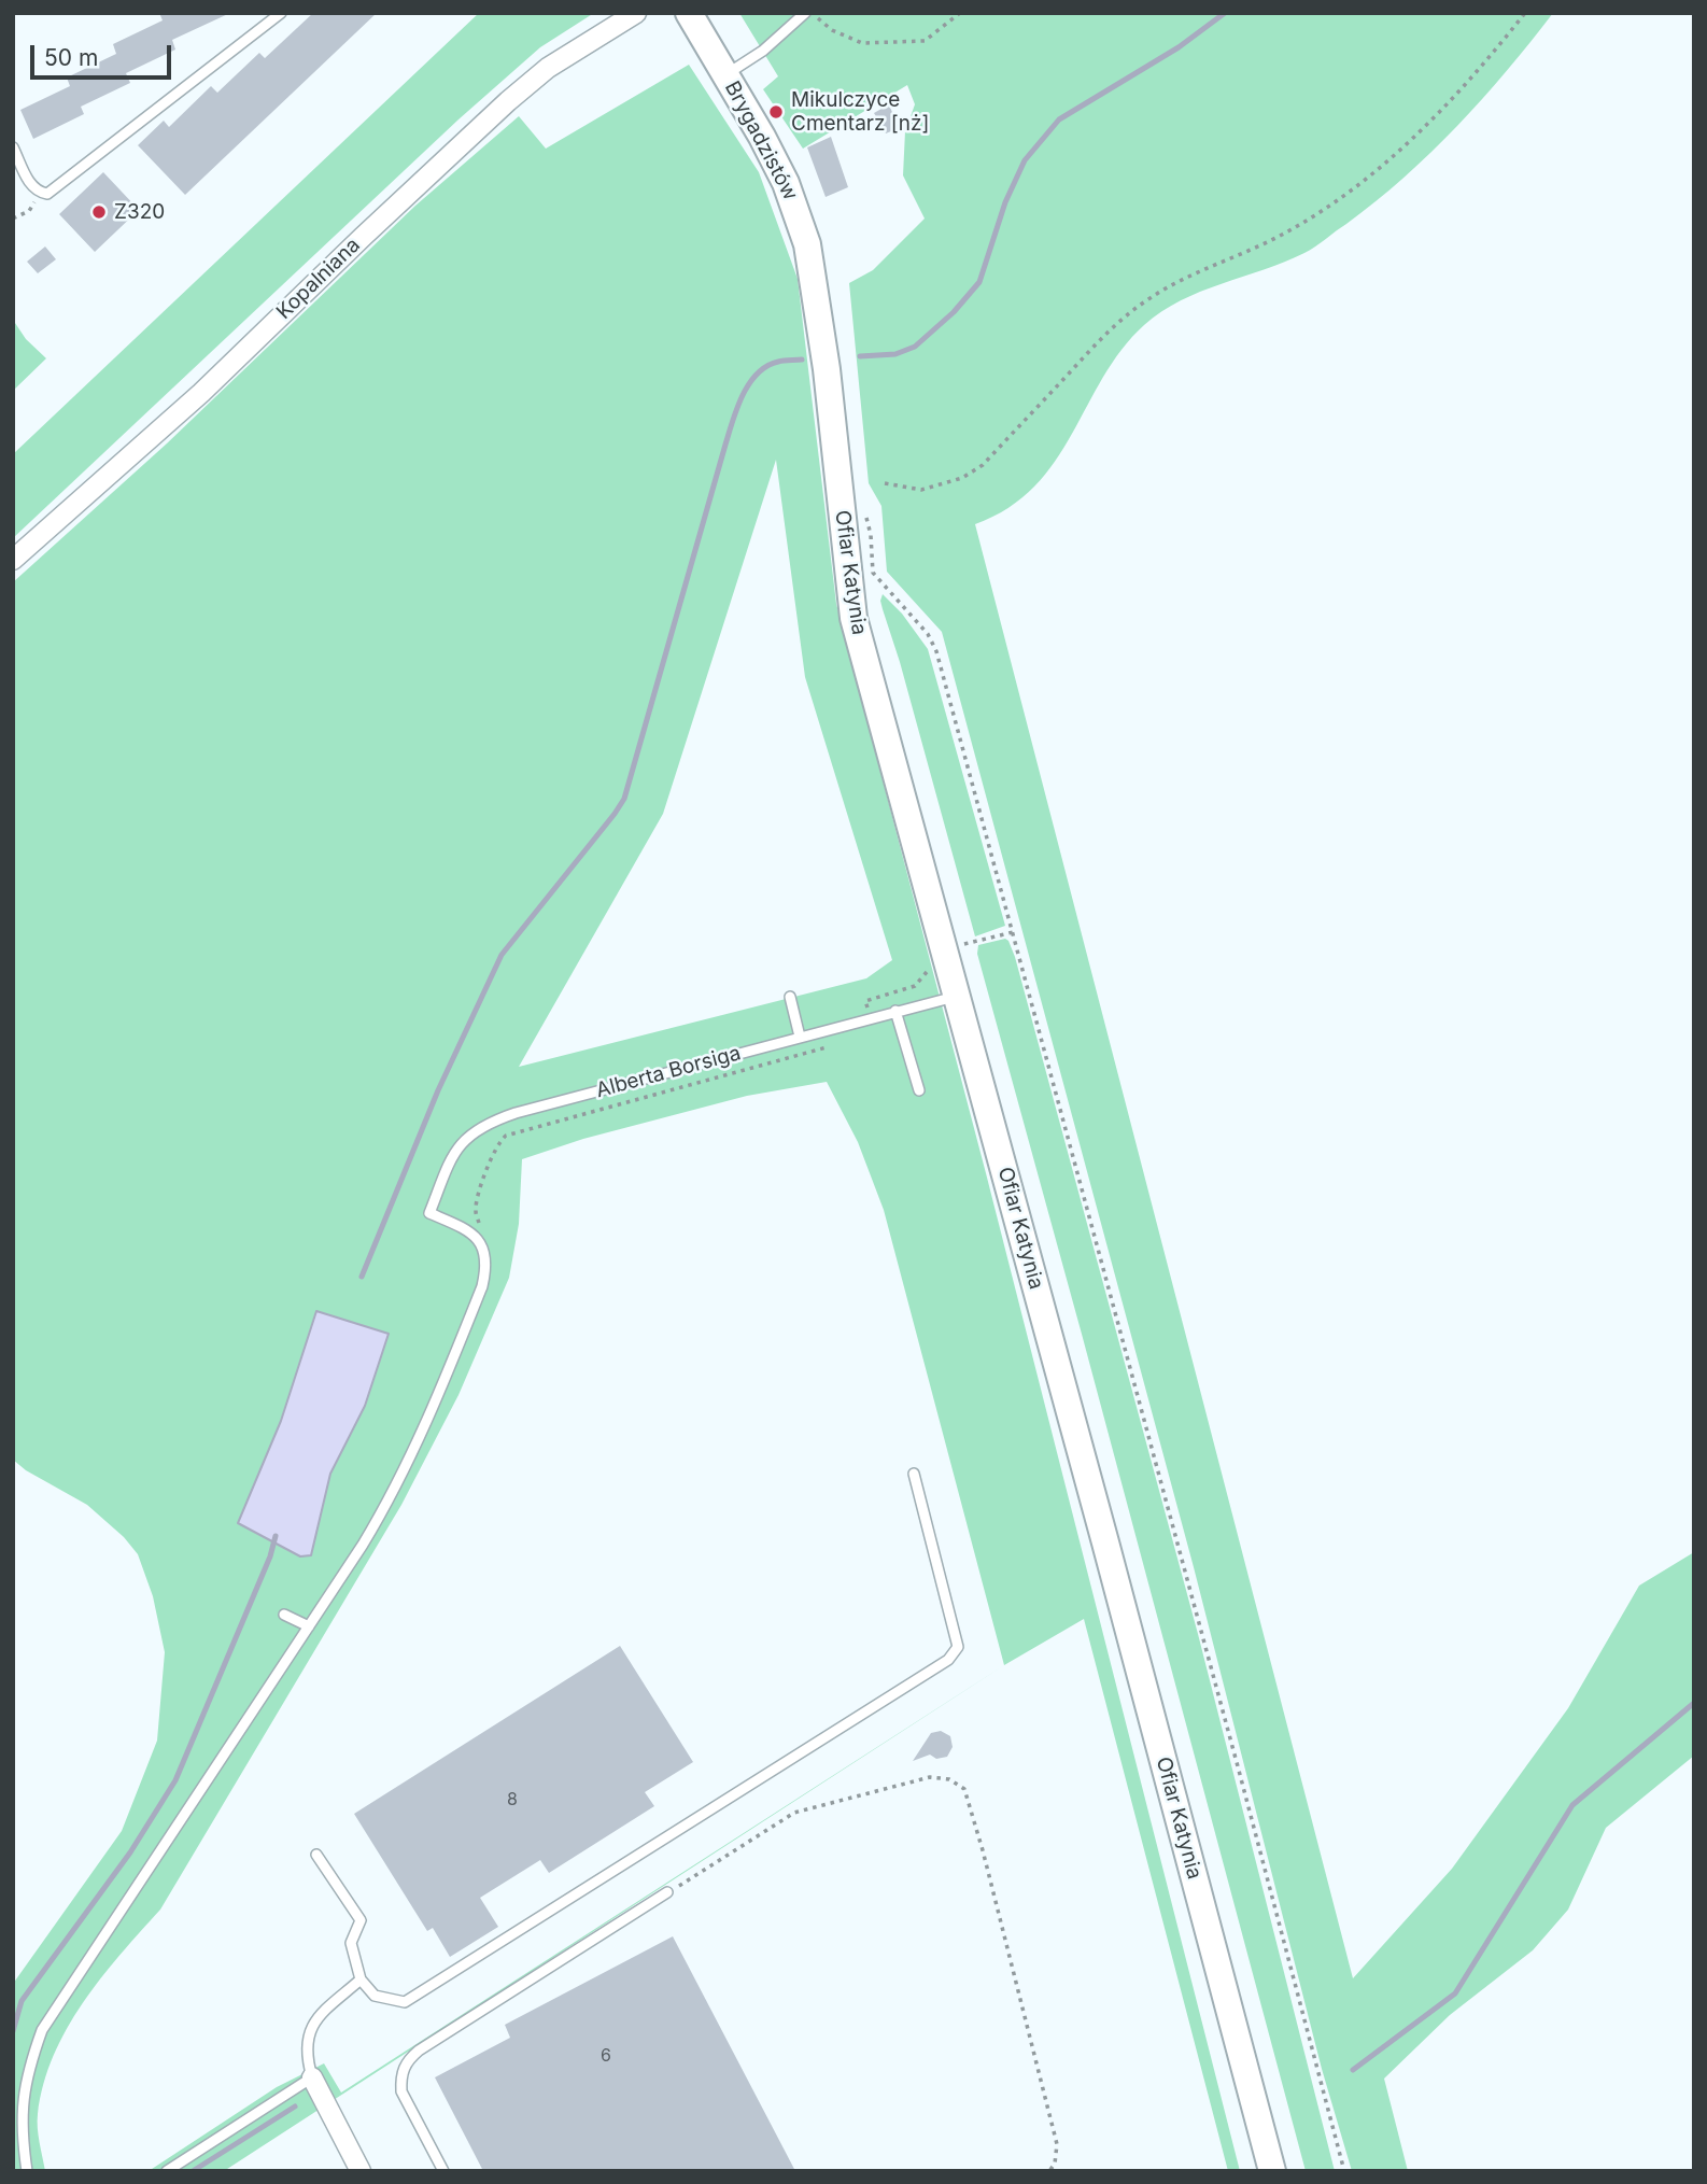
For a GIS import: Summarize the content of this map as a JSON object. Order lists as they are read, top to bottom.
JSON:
{
  "streets": {
    "street": ["Brygadzistów", "Kopalniana", "Ofiar Katynia"],
    "lane": ["Alberta Borsiga"]
  },
  "crossings": [
    ["Brygadzistów", "Ofiar Katynia"],
    ["Ofiar Katynia", "Alberta Borsiga"]
  ],
  "places": ["Mikulczyce Cmentarz [nż]", "Z320"],
  "house_numbers": ["8", "6"],
  "scale_bar": "50 m"
}
